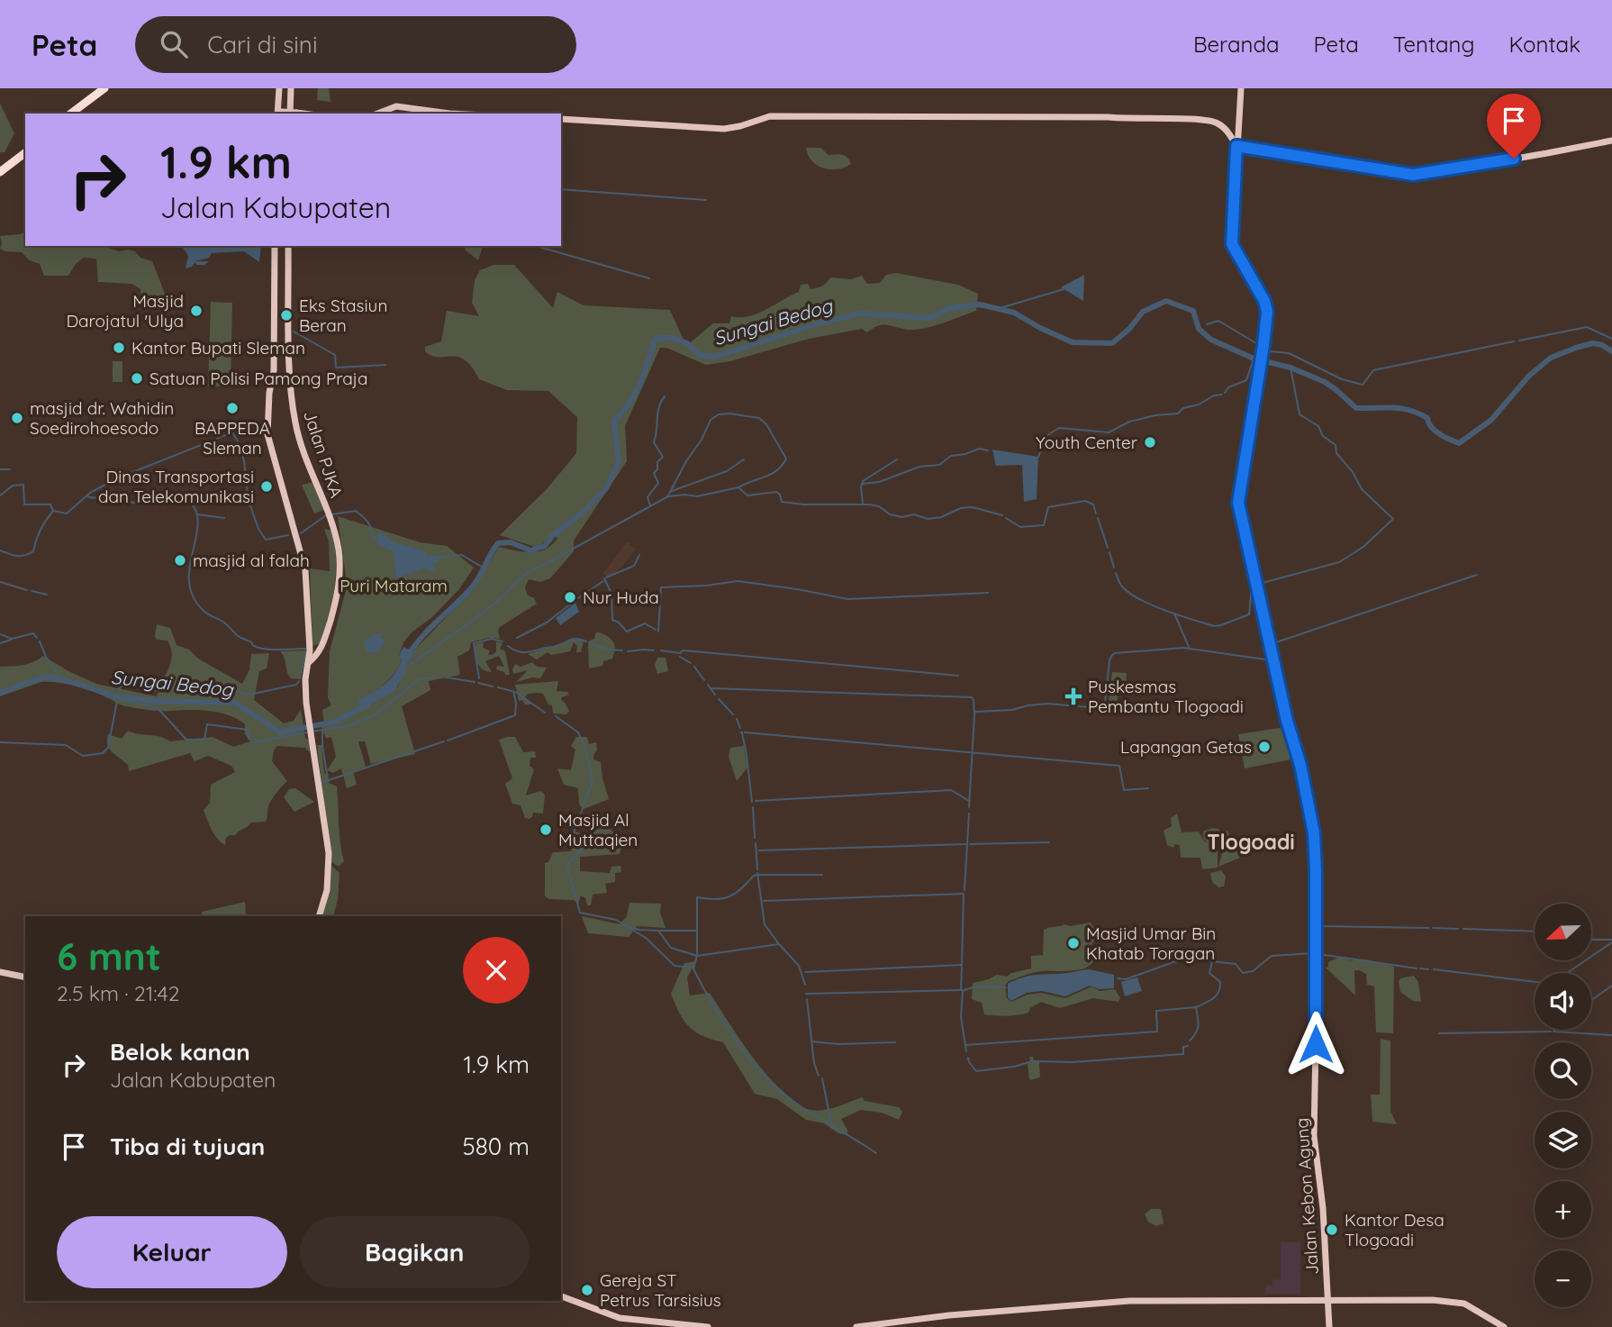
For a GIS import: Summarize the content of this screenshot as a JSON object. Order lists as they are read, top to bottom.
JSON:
{
  "streets": {
    "main road": ["Jalan PJKA", "Jalan Kebon Agung"]
  },
  "districts": ["Tlogoadi"],
  "water": ["Sungai Bedog"],
  "parks": ["Puri Mataram"],
  "places": {
    "other": [
      "Masjid Darojatul 'Ulya",
      "Eks Stasiun Beran",
      "Kantor Bupati Sleman",
      "Satuan Polisi Pamong Praja",
      "BAPPEDA Sleman",
      "masjid dr. Wahidin Soedirohoesodo",
      "Youth Center",
      "Dinas Transportasi dan Telekomunikasi",
      "masjid al falah",
      "Nur Huda",
      "Lapangan Getas",
      "Masjid Al Muttaqien",
      "Masjid Umar Bin Khatab Toragan",
      "Kantor Desa Tlogoadi",
      "Gereja ST Petrus Tarsisius"
    ],
    "health": ["Puskesmas Pembantu Tlogoadi"]
  },
  "north": "left",
  "page": {
    "header": "Peta",
    "search": "Cari di sini",
    "nav": [
      "Beranda",
      "Peta",
      "Tentang",
      "Kontak"
    ],
    "turn": ["1.9 km", "Jalan Kabupaten"],
    "map_buttons": ["+", "−"],
    "heading": ["6 mnt", "2.5 km · 21:42"],
    "list": [
      {
        "name": "Belok kanan",
        "note": "Jalan Kabupaten",
        "value": "1.9 km"
      },
      {
        "name": "Tiba di tujuan",
        "value": "580 m"
      }
    ],
    "buttons": ["Keluar", "Bagikan"]
  }
}
